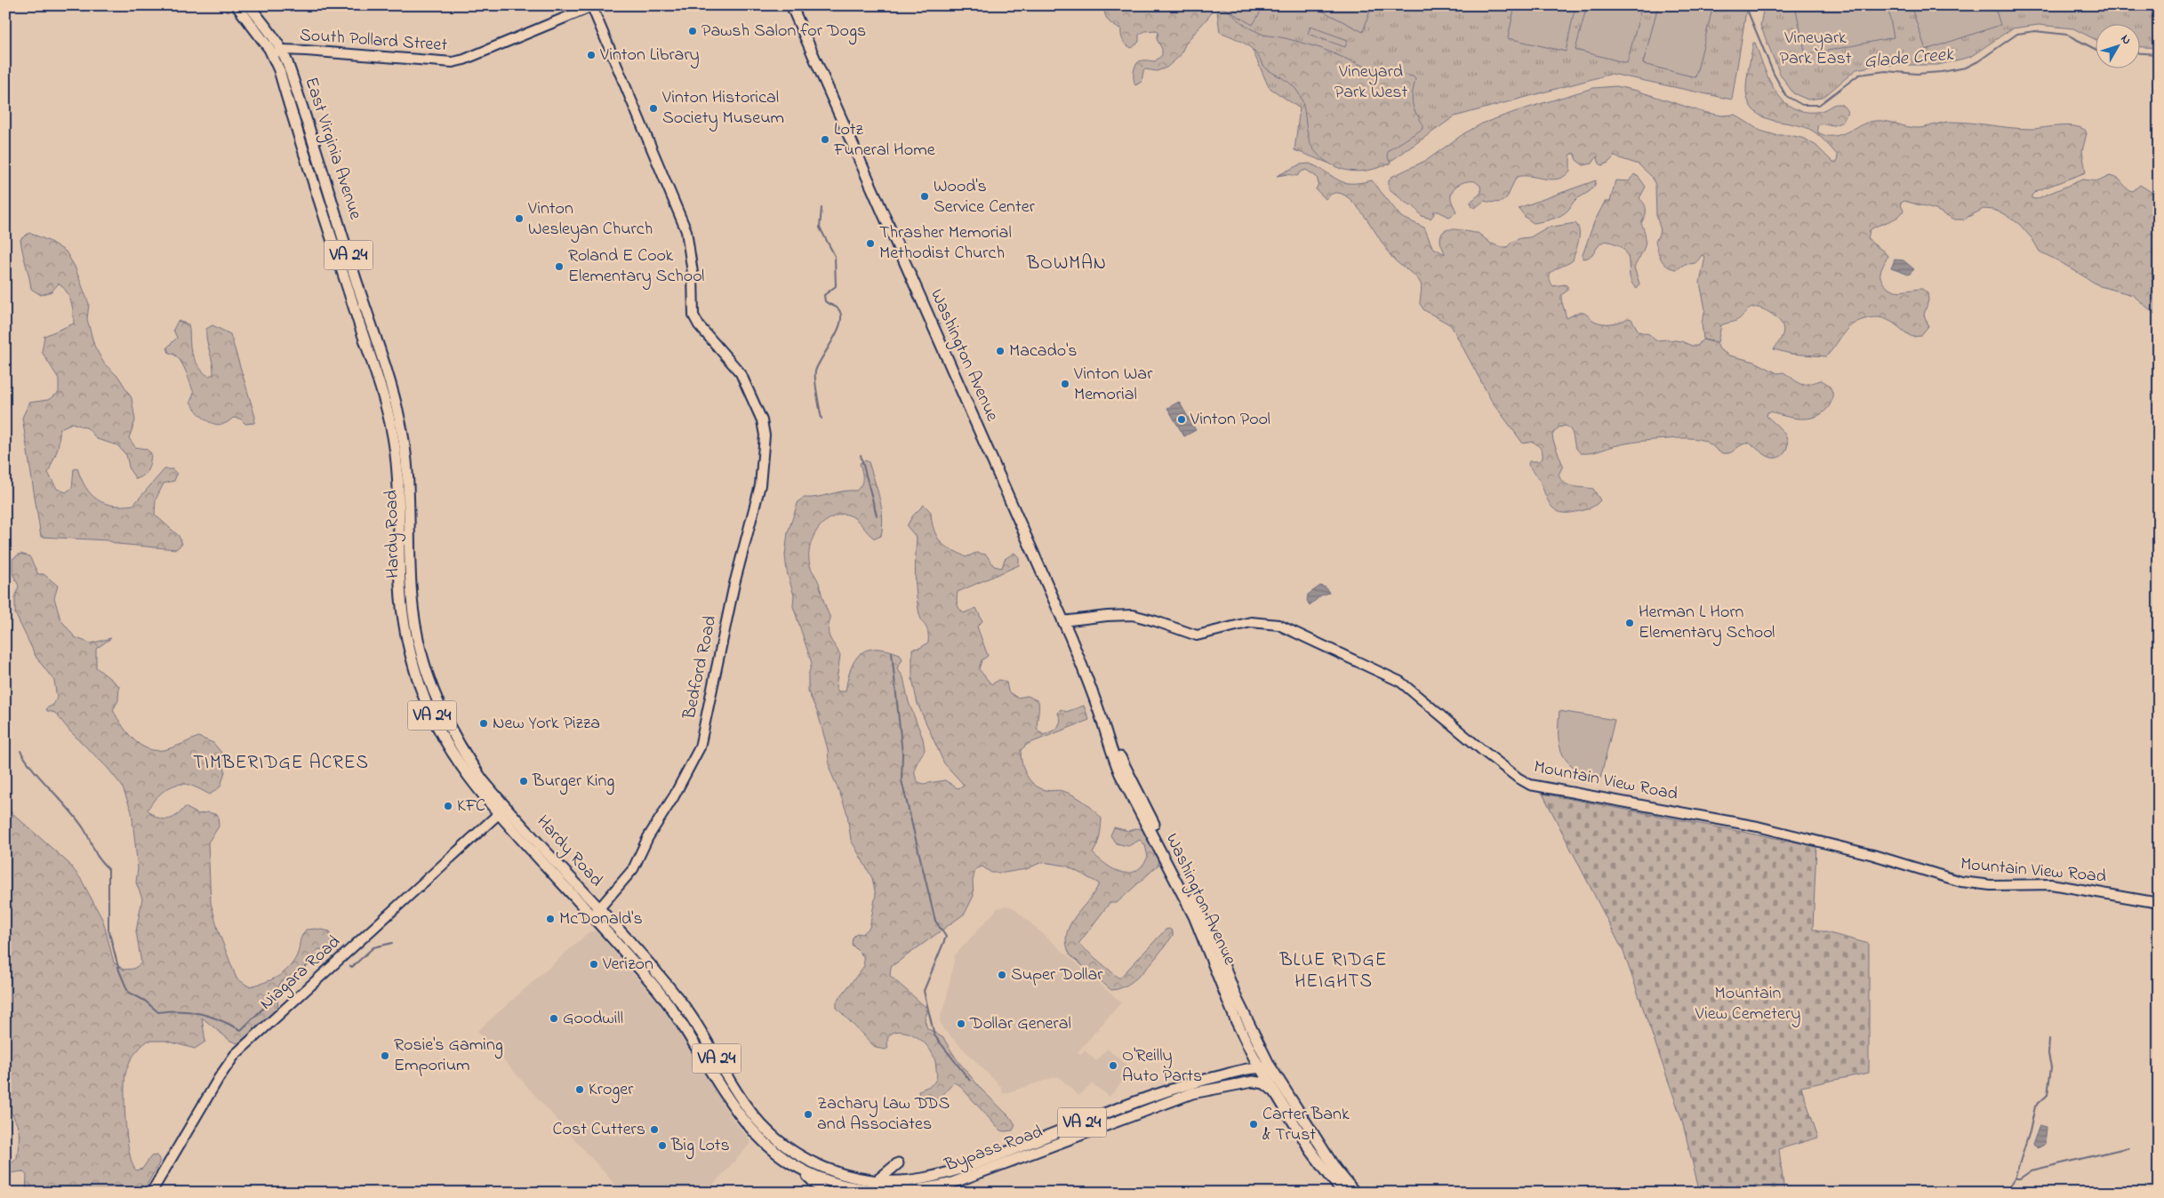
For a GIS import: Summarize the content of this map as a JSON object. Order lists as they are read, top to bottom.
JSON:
{
  "streets": {
    "main road": [
      "East Virginia Avenue",
      "VA 24",
      "Washington Avenue",
      "Hardy Road",
      "Bypass Road"
    ],
    "street": [
      "South Pollard Street",
      "Bedford Road",
      "Mountain View Road",
      "Niagara Road"
    ]
  },
  "crossings": [
    ["South Pollard Street", "East Virginia Avenue"],
    ["South Pollard Street", "VA 24"],
    ["South Pollard Street", "Bedford Road"],
    ["East Virginia Avenue", "VA 24"],
    ["East Virginia Avenue", "Hardy Road"],
    ["Washington Avenue", "Mountain View Road"],
    ["Washington Avenue", "Bypass Road"],
    ["Hardy Road", "Bedford Road"],
    ["Hardy Road", "Niagara Road"],
    ["Hardy Road", "Bypass Road"]
  ],
  "districts": ["BOWMAN", "TIMBERIDGE ACRES", "BLUE RIDGE HEIGHTS"],
  "water": ["Glade Creek"],
  "parks": ["Vineyark Park East", "Vineyard Park West", "Mountain View Cemetery"],
  "places": [
    "Pawsh Salon for Dogs",
    "Vinton Library",
    "Vinton Historical Society Museum",
    "Lotz Funeral Home",
    "Wood's Service Center",
    "Vinton Wesleyan Church",
    "Thrasher Memorial Methodist Church",
    "Roland E Cook Elementary School",
    "Macado's",
    "Vinton War Memorial",
    "Vinton Pool",
    "Herman L Horn Elementary School",
    "New York Pizza",
    "Burger King",
    "KFC",
    "McDonald's",
    "Verizon",
    "Super Dollar",
    "Goodwill",
    "Dollar General",
    "Rosie's Gaming Emporium",
    "O'Reilly Auto Parts",
    "Kroger",
    "Zachary Law DDS and Associates",
    "Carter Bank & Trust",
    "Cost Cutters",
    "Big Lots"
  ],
  "north": "top right"
}
